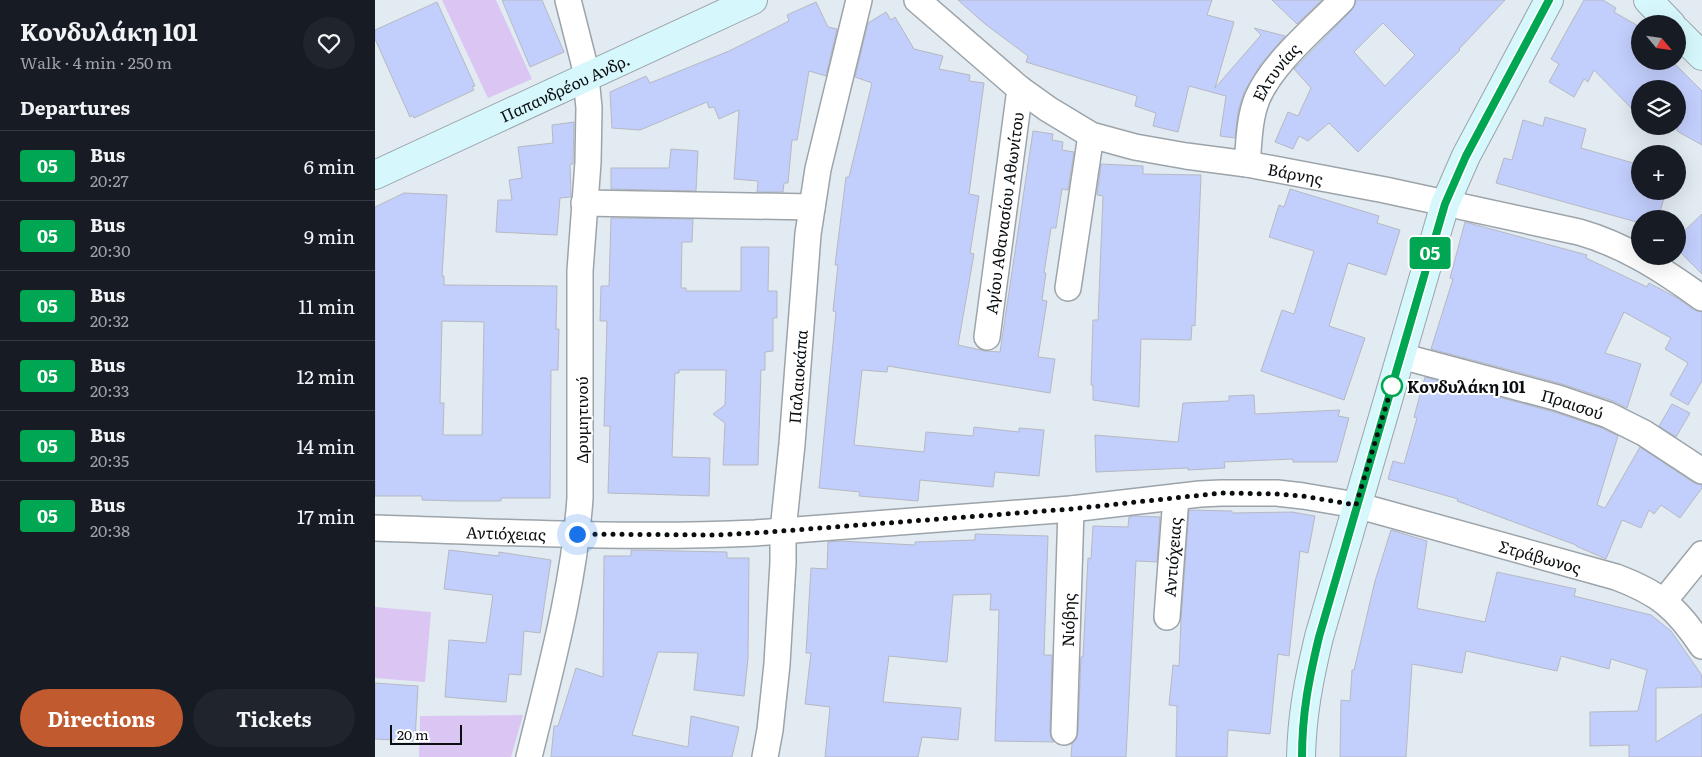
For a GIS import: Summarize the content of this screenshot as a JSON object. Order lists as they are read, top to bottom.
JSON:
{
  "streets": {
    "street": [
      "Ελτυνίας",
      "Παπανδρέου Ανδρ.",
      "Βάρνης",
      "Αγίου Αθανασίου Αθωνίτου",
      "Παλαιοκάπα",
      "Πραισού",
      "Δρυμητινού",
      "Αντιόχειας",
      "Στράβωνος",
      "Νιόβης"
    ]
  },
  "crossings": [
    ["Ελτυνίας", "Βάρνης"],
    ["Παπανδρέου Ανδρ.", "Δρυμητινού"],
    ["Βάρνης", "Αγίου Αθανασίου Αθωνίτου"],
    ["Παλαιοκάπα", "Αντιόχειας"],
    ["Δρυμητινού", "Αντιόχειας"],
    ["Αντιόχειας", "Στράβωνος"],
    ["Αντιόχειας", "Νιόβης"]
  ],
  "places": ["Κονδυλάκη 101"],
  "lines": ["bus line 05"],
  "scale_bar": "20 m",
  "north": "bottom right",
  "page": {
    "heading": [
      ["Κονδυλάκη 101", "Walk · 4 min · 250 m"],
      "Departures"
    ],
    "on_map": "05",
    "map_buttons": ["+", "−"],
    "list": [
      {
        "mark": "05",
        "name": "Bus",
        "note": "20:27",
        "value": "6 min"
      },
      {
        "mark": "05",
        "name": "Bus",
        "note": "20:30",
        "value": "9 min"
      },
      {
        "mark": "05",
        "name": "Bus",
        "note": "20:32",
        "value": "11 min"
      },
      {
        "mark": "05",
        "name": "Bus",
        "note": "20:33",
        "value": "12 min"
      },
      {
        "mark": "05",
        "name": "Bus",
        "note": "20:35",
        "value": "14 min"
      },
      {
        "mark": "05",
        "name": "Bus",
        "note": "20:38",
        "value": "17 min"
      }
    ],
    "buttons": ["Directions", "Tickets"],
    "scale": "20 m"
  }
}
